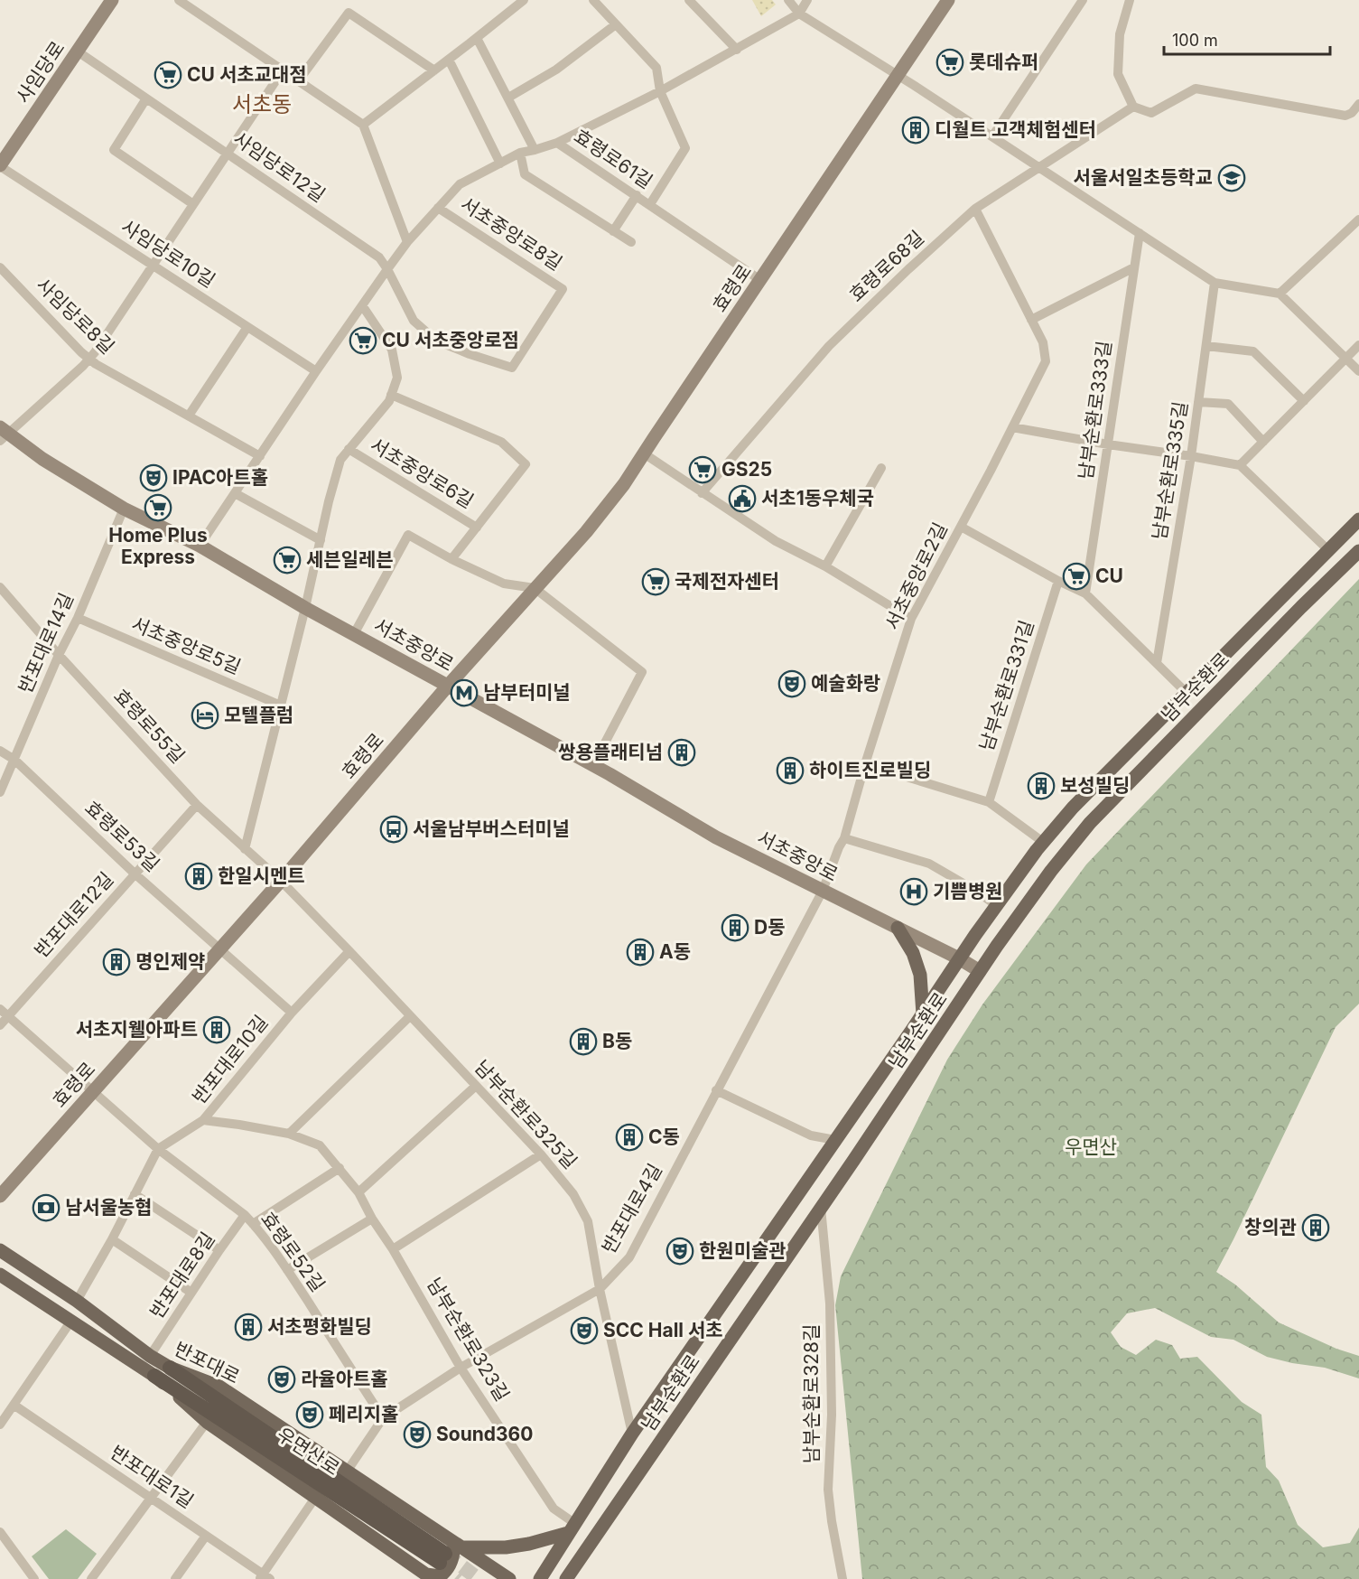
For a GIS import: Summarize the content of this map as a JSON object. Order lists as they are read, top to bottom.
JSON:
{
  "streets": {
    "highway": ["우면산로"],
    "main road": [
      "사임당로",
      "효령로",
      "서초중앙로",
      "남부순환로",
      "반포대로"
    ],
    "street": [
      "효령로61길",
      "사임당로12길",
      "서초중앙로8길",
      "사임당로10길",
      "효령로68길",
      "사임당로8길",
      "남부순환로333길",
      "남부순환로335길",
      "서초중앙로6길",
      "서초중앙로2길",
      "반포대로14길",
      "서초중앙로5길",
      "남부순환로331길",
      "효령로55길",
      "효령로53길",
      "반포대로12길",
      "반포대로10길",
      "남부순환로325길",
      "반포대로4길",
      "효령로52길",
      "반포대로8길",
      "남부순환로323길",
      "남부순환로328길",
      "반포대로1길"
    ]
  },
  "crossings": [
    ["사임당로", "사임당로12길"],
    ["사임당로", "사임당로10길"],
    ["효령로61길", "서초중앙로8길"],
    ["효령로61길", "효령로"],
    ["사임당로12길", "서초중앙로8길"],
    ["서초중앙로8길", "사임당로10길"],
    ["서초중앙로8길", "사임당로8길"],
    ["서초중앙로8길", "서초중앙로6길"],
    ["서초중앙로8길", "서초중앙로"],
    ["효령로68길", "서초중앙로2길"],
    ["효령로", "서초중앙로"],
    ["효령로", "효령로55길"],
    ["효령로", "효령로53길"],
    ["효령로", "남부순환로325길"],
    ["효령로", "효령로52길"],
    ["서초중앙로6길", "서초중앙로"],
    ["서초중앙로2길", "서초중앙로"],
    ["서초중앙로2길", "반포대로4길"],
    ["반포대로14길", "서초중앙로"],
    ["반포대로14길", "서초중앙로5길"],
    ["반포대로14길", "효령로55길"],
    ["반포대로14길", "효령로53길"],
    ["서초중앙로", "남부순환로"],
    ["서초중앙로", "반포대로4길"],
    ["남부순환로", "남부순환로325길"],
    ["남부순환로", "남부순환로323길"],
    ["남부순환로", "남부순환로328길"],
    ["효령로55길", "반포대로12길"],
    ["효령로55길", "남부순환로325길"],
    ["효령로53길", "반포대로12길"],
    ["반포대로12길", "효령로52길"],
    ["반포대로10길", "남부순환로325길"],
    ["반포대로10길", "효령로52길"],
    ["반포대로10길", "남부순환로323길"],
    ["반포대로10길", "반포대로"],
    ["남부순환로325길", "반포대로4길"],
    ["반포대로4길", "효령로52길"],
    ["반포대로4길", "남부순환로323길"],
    ["반포대로4길", "반포대로"],
    ["효령로52길", "반포대로8길"],
    ["반포대로8길", "반포대로"],
    ["반포대로", "우면산로"]
  ],
  "districts": ["서초동"],
  "parks": ["우면산"],
  "places": {
    "supermarket": [
      "롯데슈퍼",
      "CU 서초교대점",
      "CU 서초중앙로점",
      "GS25",
      "Home Plus Express",
      "세븐일레븐",
      "CU",
      "국제전자센터"
    ],
    "building": [
      "디월트 고객체험센터",
      "쌍용플래티넘",
      "하이트진로빌딩",
      "보성빌딩",
      "한일시멘트",
      "D동",
      "A동",
      "명인제약",
      "서초지웰아파트",
      "B동",
      "C동",
      "창의관",
      "서초평화빌딩"
    ],
    "school or university": ["서울서일초등학교"],
    "theatre": [
      "IPAC아트홀",
      "예술화랑",
      "한원미술관",
      "SCC Hall 서초",
      "라율아트홀",
      "페리지홀",
      "Sound360"
    ],
    "public building": ["서초1동우체국"],
    "metro station": ["남부터미널"],
    "hotel": ["모텔플럼"],
    "bus stop": ["서울남부버스터미널"],
    "hospital": ["기쁨병원"],
    "bank": ["남서울농협"]
  },
  "scale_bar": "100 m"
}
